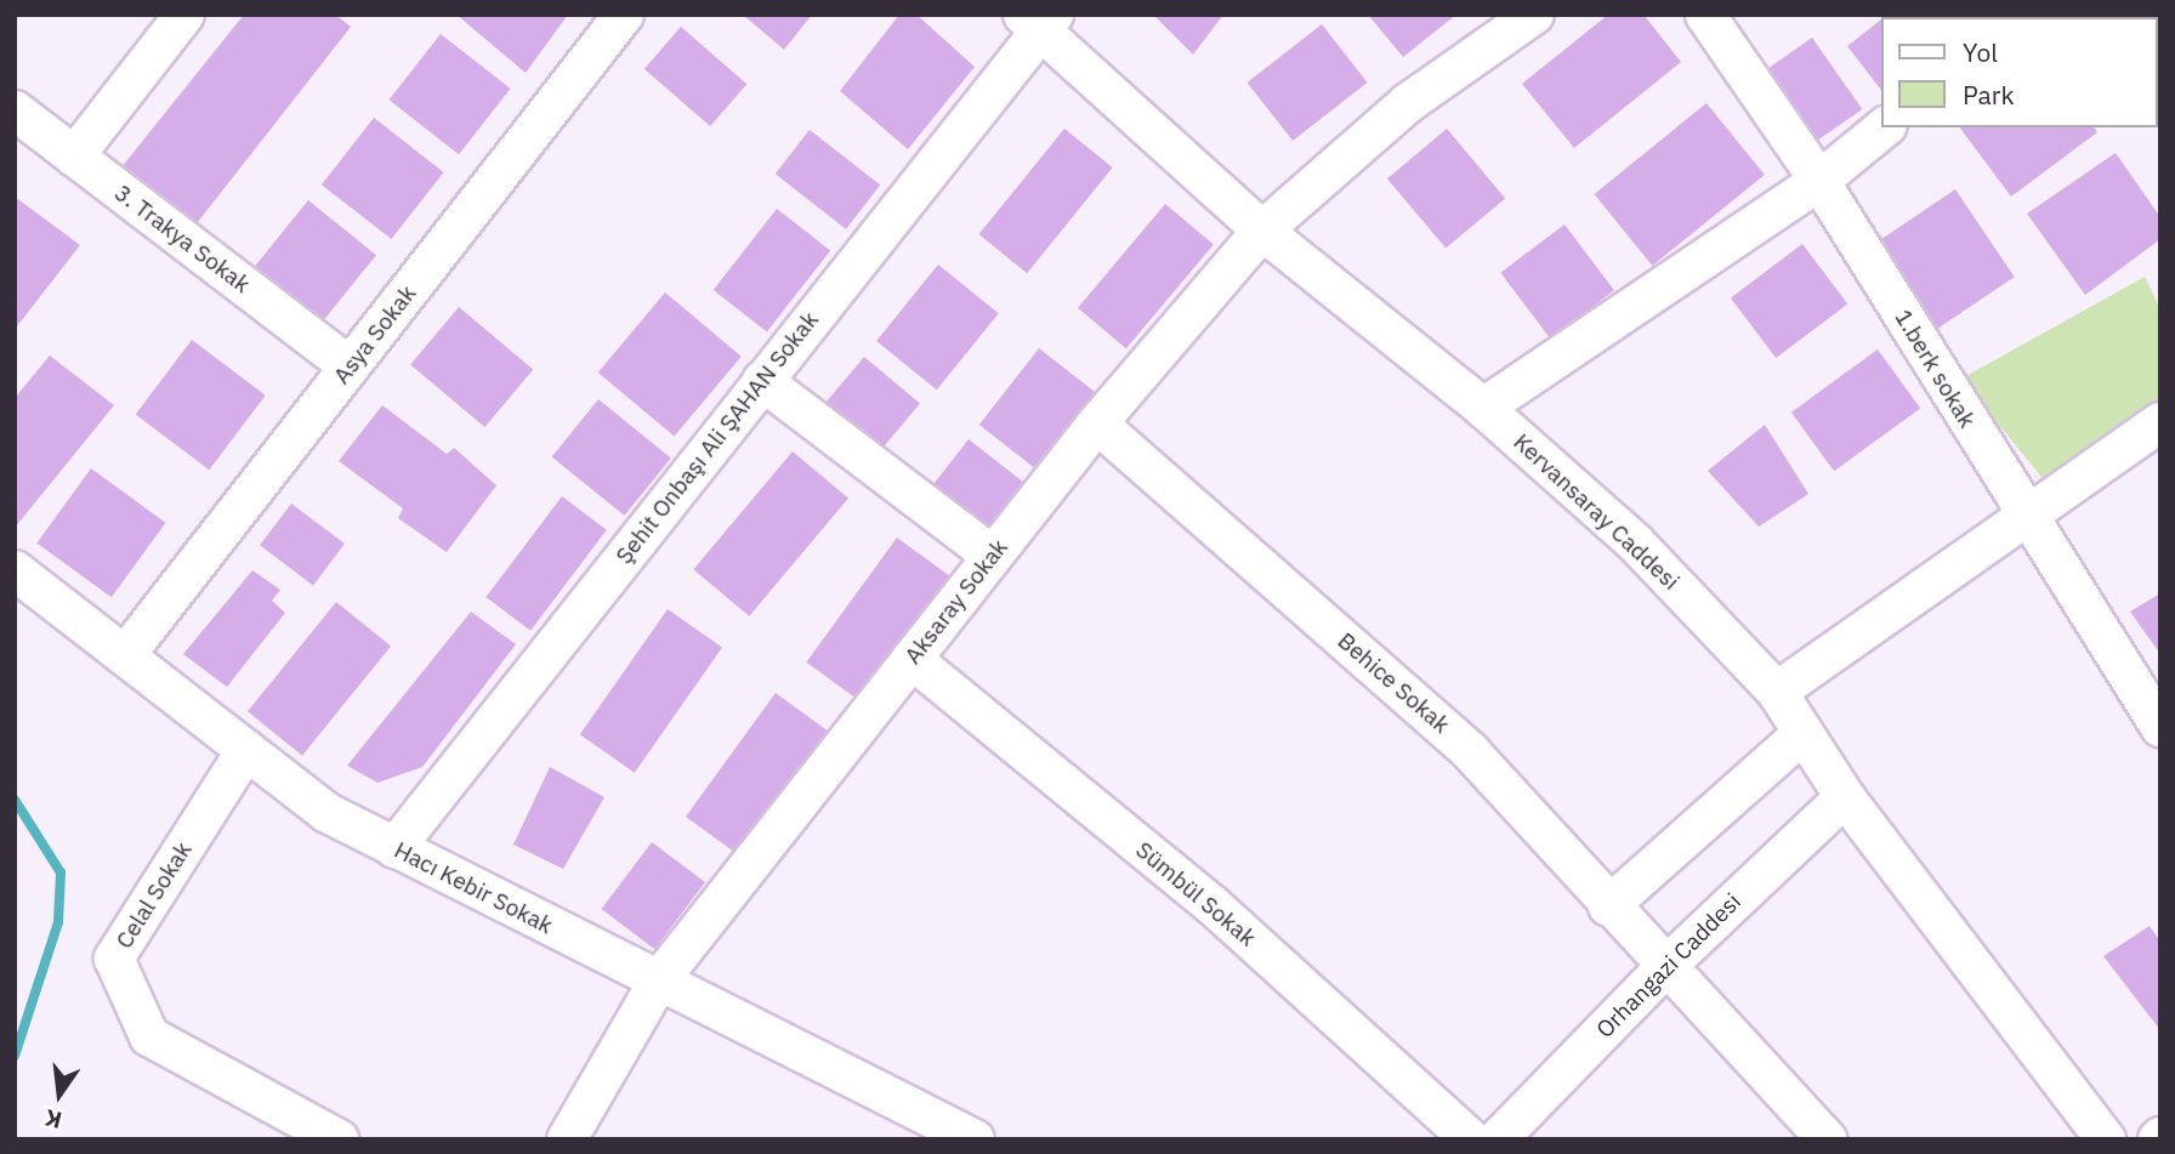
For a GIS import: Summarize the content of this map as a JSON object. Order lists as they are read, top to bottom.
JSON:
{
  "streets": {
    "street": [
      "3. Trakya Sokak",
      "Asya Sokak",
      "1.berk sokak",
      "Şehit Onbaşı Ali ŞAHAN Sokak",
      "Kervansaray Caddesi",
      "Aksaray Sokak",
      "Behice Sokak",
      "Hacı Kebir Sokak",
      "Sümbül Sokak",
      "Celal Sokak",
      "Orhangazi Caddesi"
    ]
  },
  "crossings": [
    ["3. Trakya Sokak", "Asya Sokak"],
    ["Asya Sokak", "Hacı Kebir Sokak"],
    ["Şehit Onbaşı Ali ŞAHAN Sokak", "Kervansaray Caddesi"],
    ["Şehit Onbaşı Ali ŞAHAN Sokak", "Hacı Kebir Sokak"],
    ["Kervansaray Caddesi", "Aksaray Sokak"],
    ["Kervansaray Caddesi", "Orhangazi Caddesi"],
    ["Aksaray Sokak", "Behice Sokak"],
    ["Aksaray Sokak", "Hacı Kebir Sokak"],
    ["Aksaray Sokak", "Sümbül Sokak"],
    ["Behice Sokak", "Orhangazi Caddesi"],
    ["Hacı Kebir Sokak", "Celal Sokak"]
  ],
  "legend": ["Yol", "Park"],
  "north": "bottom"
}
